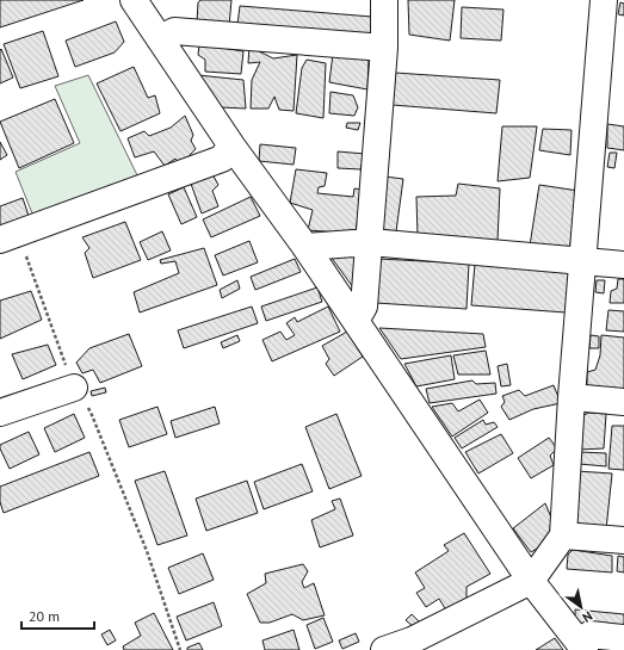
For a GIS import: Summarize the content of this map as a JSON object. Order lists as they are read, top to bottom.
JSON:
{
  "scale_bar": "20 m",
  "north": "bottom right"
}
